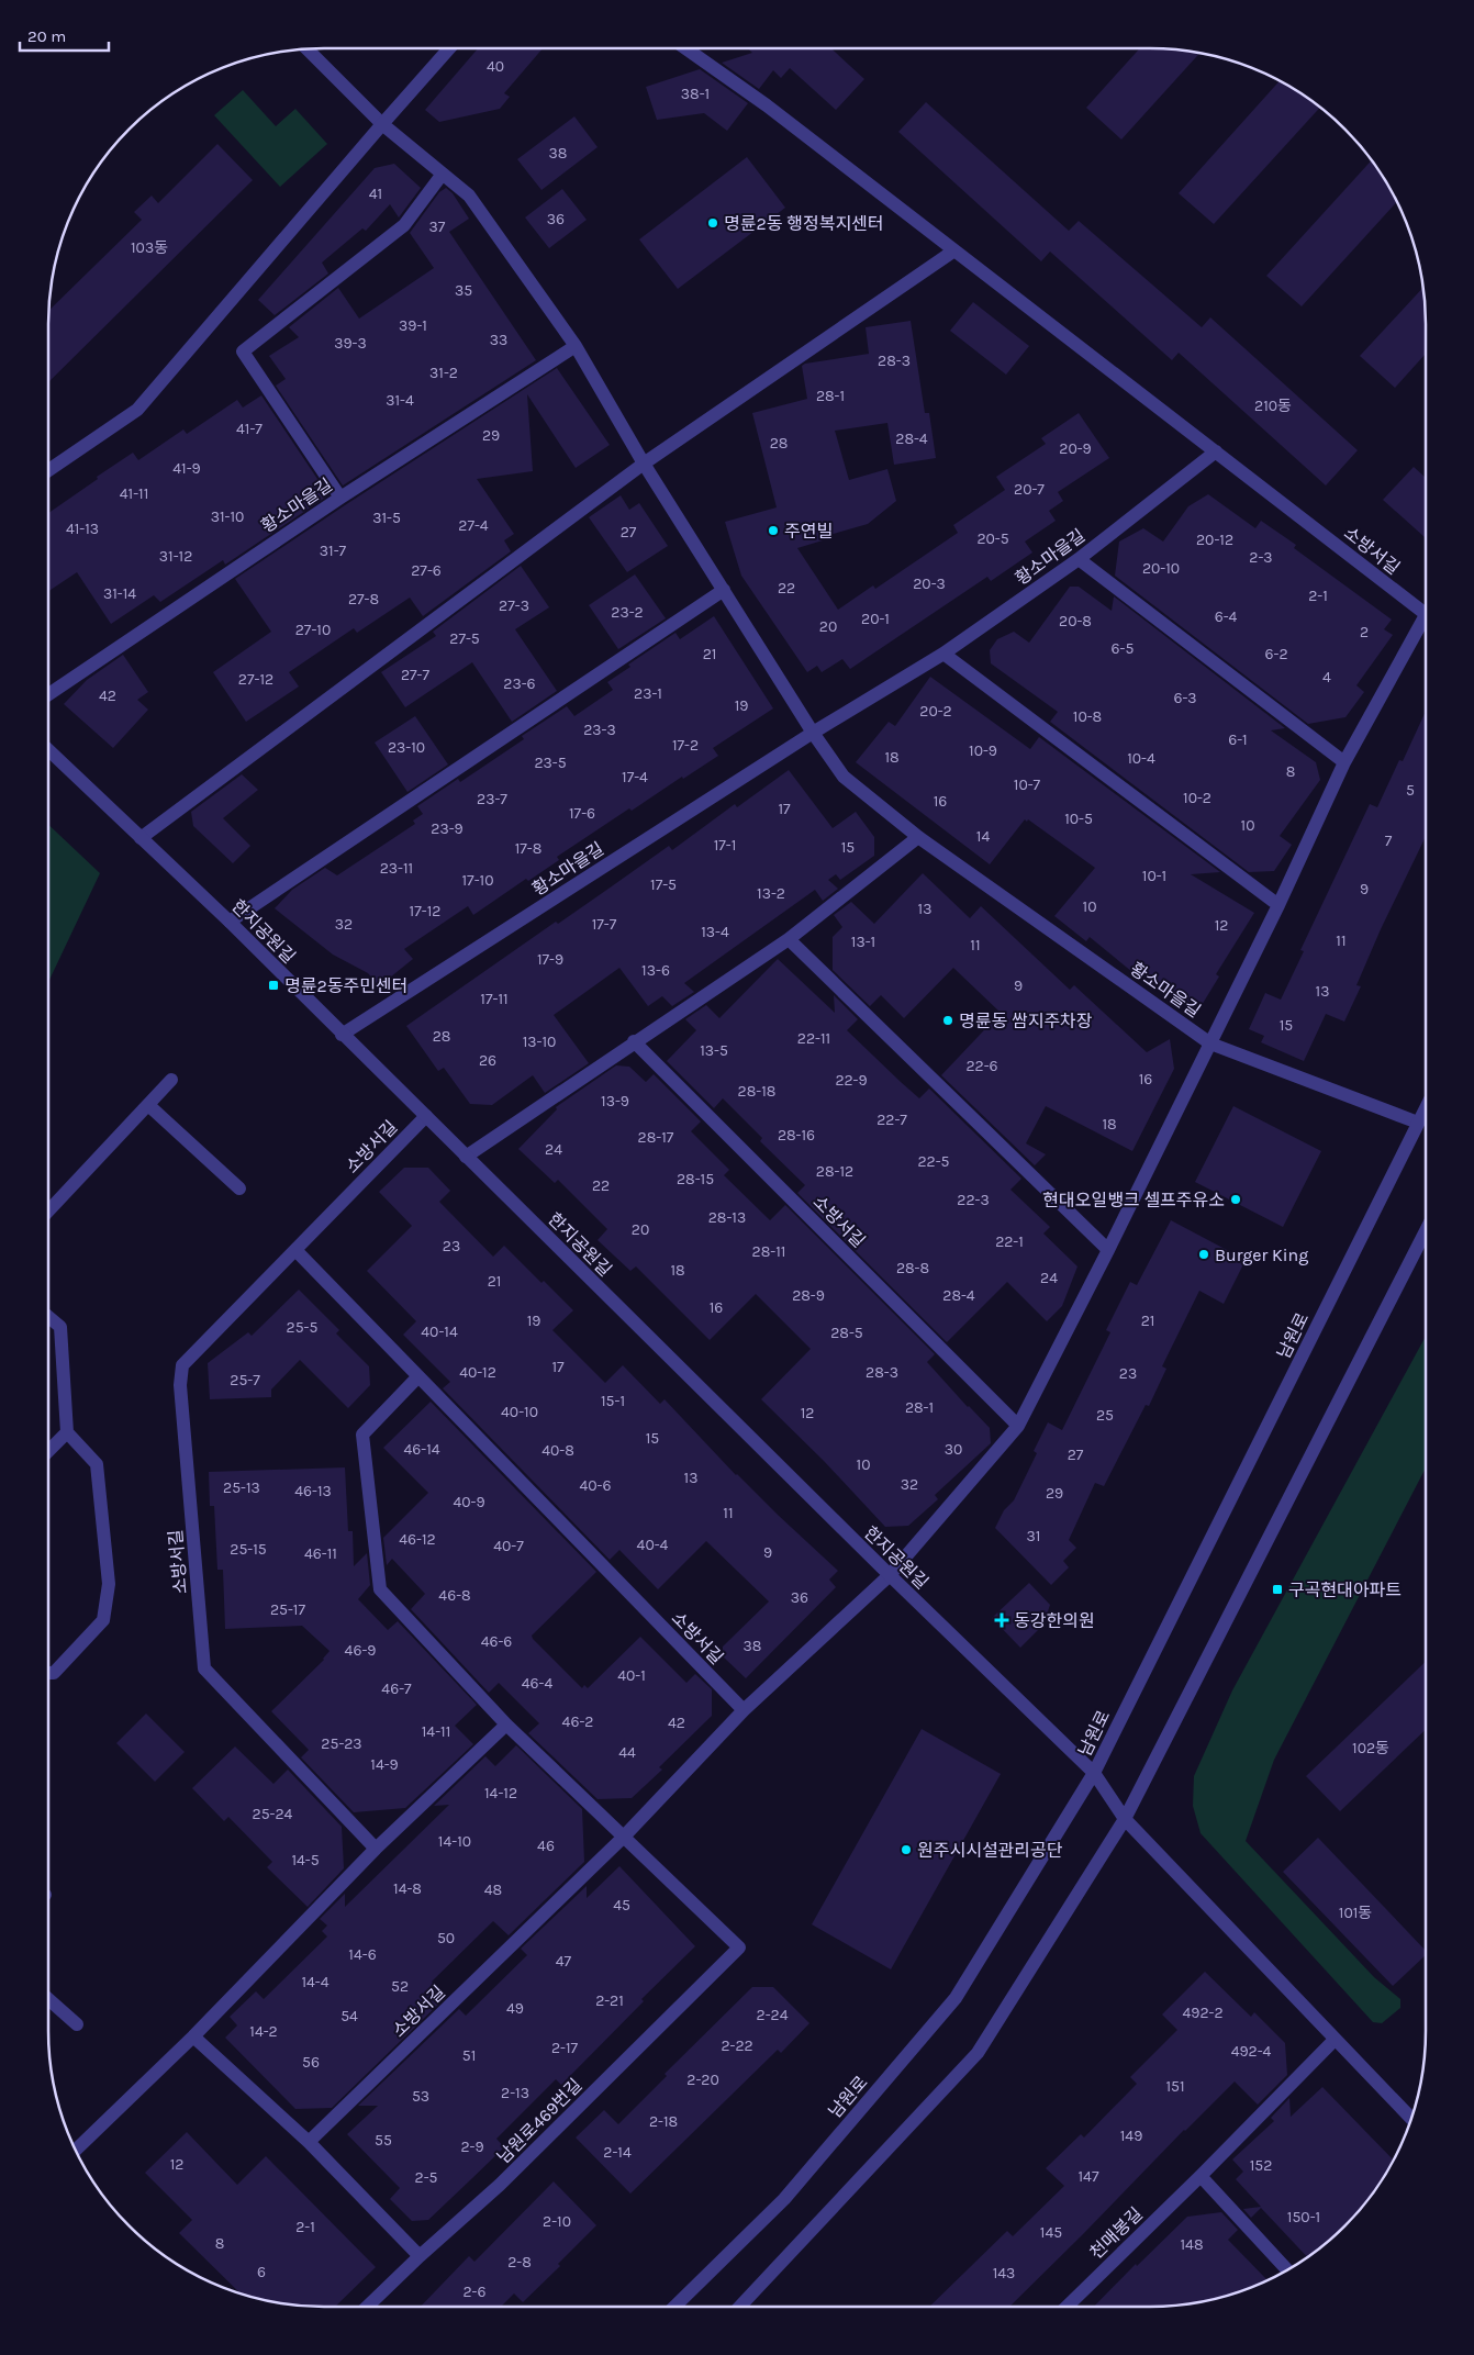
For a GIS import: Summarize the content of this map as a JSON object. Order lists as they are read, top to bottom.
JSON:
{
  "streets": {
    "street": [
      "황소마을길",
      "소방서길",
      "한지공원길",
      "남원로",
      "남원로469번길",
      "천매봉길"
    ]
  },
  "crossings": [
    ["황소마을길", "소방서길"],
    ["황소마을길", "한지공원길"],
    ["황소마을길", "남원로"],
    ["소방서길", "한지공원길"],
    ["소방서길", "남원로469번길"],
    ["한지공원길", "남원로"]
  ],
  "places": {
    "other": [
      "명륜2동 행정복지센터",
      "주연빌",
      "명륜동 쌈지주차장",
      "현대오일뱅크 셀프주유소",
      "Burger King",
      "원주시시설관리공단"
    ],
    "transit": ["명륜2동주민센터", "구곡현대아파트"],
    "health": ["동강한의원"]
  },
  "house_numbers": [
    "40",
    "38-1",
    "38",
    "41",
    "36",
    "37",
    "103동",
    "35",
    "39-1",
    "33",
    "39-3",
    "28-3",
    "31-2",
    "28-1",
    "31-4",
    "210동",
    "41-7",
    "29",
    "28-4",
    "28",
    "20-9",
    "41-9",
    "20-7",
    "41-11",
    "31-10",
    "31-5",
    "27-4",
    "41-13",
    "27",
    "20-5",
    "20-12",
    "31-7",
    "31-12",
    "2-3",
    "20-10",
    "27-6",
    "20-3",
    "22",
    "31-14",
    "2-1",
    "27-8",
    "27-3",
    "23-2",
    "6-4",
    "20-1",
    "20-8",
    "20",
    "27-10",
    "2",
    "27-5",
    "6-5",
    "21",
    "6-2",
    "27-7",
    "4",
    "27-12",
    "23-6",
    "23-1",
    "42",
    "6-3",
    "19",
    "20-2",
    "10-8",
    "23-3",
    "6-1",
    "17-2",
    "23-10",
    "10-9",
    "18",
    "10-4",
    "23-5",
    "8",
    "17-4",
    "10-7",
    "5",
    "10-2",
    "23-7",
    "16",
    "17",
    "17-6",
    "10-5",
    "10",
    "23-9",
    "14",
    "7",
    "17-1",
    "15",
    "17-8",
    "23-11",
    "10-1",
    "17-10",
    "17-5",
    "9",
    "13-2",
    "10",
    "13",
    "17-12",
    "32",
    "17-7",
    "12",
    "13-4",
    "11",
    "13-1",
    "11",
    "17-9",
    "13-6",
    "9",
    "13",
    "17-11",
    "15",
    "28",
    "22-11",
    "13-10",
    "13-5",
    "26",
    "22-6",
    "16",
    "22-9",
    "28-18",
    "13-9",
    "22-7",
    "18",
    "28-16",
    "28-17",
    "24",
    "22-5",
    "28-12",
    "28-15",
    "22",
    "22-3",
    "28-13",
    "20",
    "22-1",
    "23",
    "28-11",
    "28-8",
    "18",
    "24",
    "21",
    "28-9",
    "28-4",
    "16",
    "19",
    "21",
    "25-5",
    "40-14",
    "28-5",
    "17",
    "40-12",
    "28-3",
    "23",
    "25-7",
    "15-1",
    "28-1",
    "40-10",
    "12",
    "25",
    "15",
    "46-14",
    "30",
    "40-8",
    "27",
    "10",
    "13",
    "32",
    "40-6",
    "25-13",
    "46-13",
    "29",
    "40-9",
    "11",
    "31",
    "46-12",
    "40-4",
    "40-7",
    "25-15",
    "9",
    "46-11",
    "46-8",
    "36",
    "25-17",
    "46-6",
    "38",
    "46-9",
    "40-1",
    "46-4",
    "46-7",
    "46-2",
    "42",
    "14-11",
    "25-23",
    "102동",
    "44",
    "14-9",
    "14-12",
    "25-24",
    "14-10",
    "46",
    "14-5",
    "14-8",
    "48",
    "45",
    "101동",
    "50",
    "14-6",
    "47",
    "14-4",
    "52",
    "2-21",
    "49",
    "492-2",
    "2-24",
    "54",
    "14-2",
    "2-22",
    "2-17",
    "492-4",
    "51",
    "56",
    "2-20",
    "151",
    "2-13",
    "53",
    "2-18",
    "149",
    "55",
    "2-9",
    "2-14",
    "12",
    "152",
    "147",
    "2-5",
    "150-1",
    "2-10",
    "2-1",
    "145",
    "8",
    "148",
    "2-8",
    "6",
    "143",
    "2-6"
  ],
  "scale_bar": "20 m"
}
